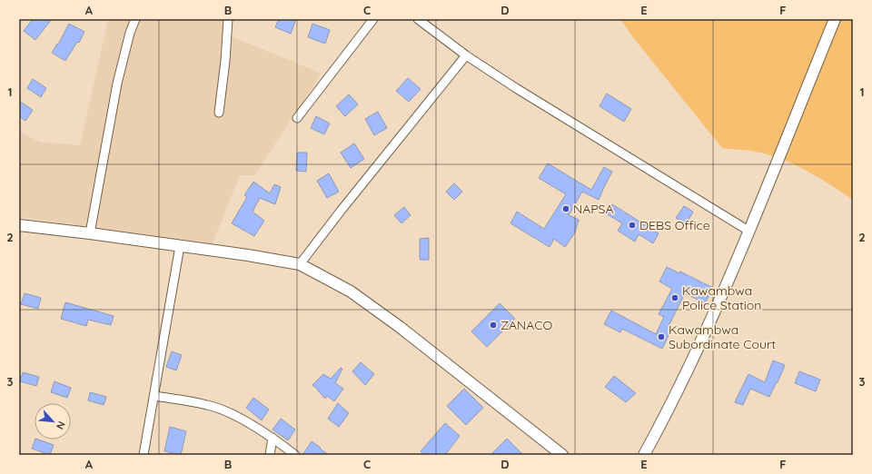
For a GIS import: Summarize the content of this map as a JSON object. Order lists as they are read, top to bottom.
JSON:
{
  "places": [
    "NAPSA",
    "DEBS Office",
    "Kawambwa Police Station",
    "ZANACO",
    "Kawambwa Subordinate Court"
  ],
  "north": "bottom right",
  "grid": {
    "columns": [
      "A",
      "B",
      "C",
      "D",
      "E",
      "F"
    ],
    "rows": ["1", "2", "3"]
  }
}
